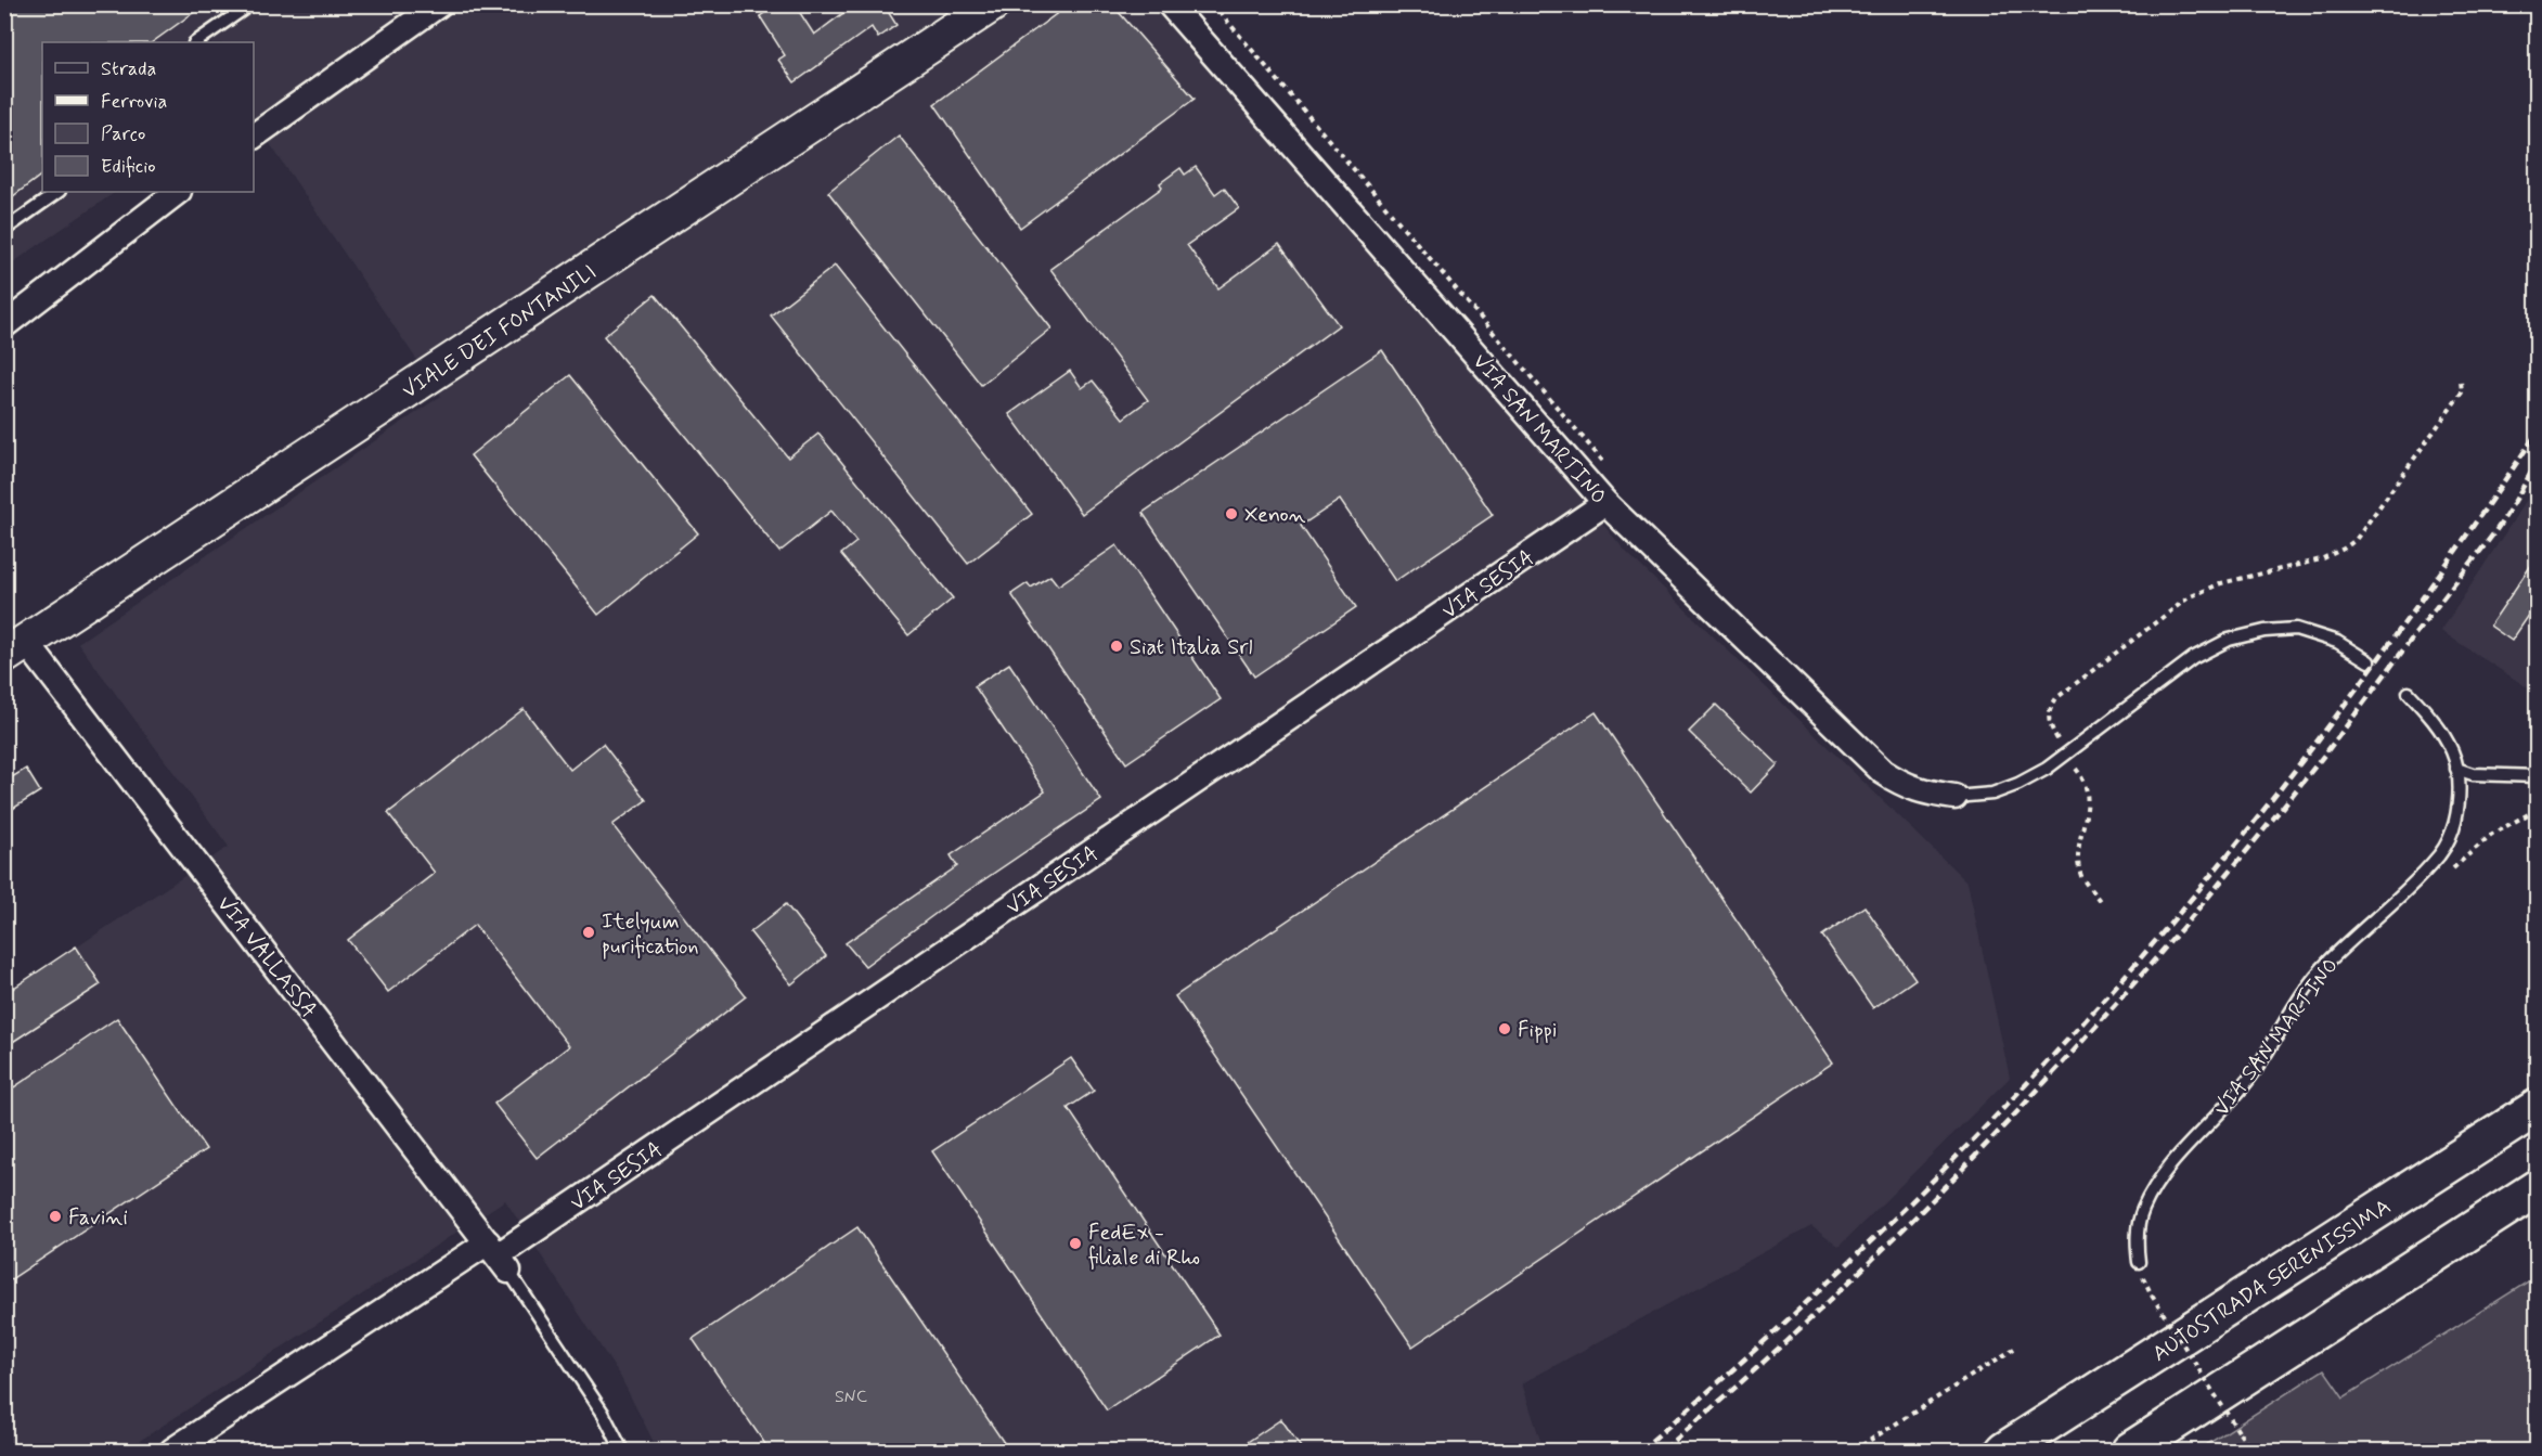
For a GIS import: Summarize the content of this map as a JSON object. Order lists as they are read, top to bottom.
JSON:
{
  "streets": {
    "highway": ["AUTOSTRADA SERENISSIMA"],
    "main road": ["VIALE DEI FONTANILI"],
    "street": ["VIA SAN MARTINO", "VIA SESIA", "VIA VALLASSA"]
  },
  "crossings": [
    ["VIALE DEI FONTANILI", "VIA VALLASSA"],
    ["VIA SAN MARTINO", "VIA SESIA"],
    ["VIA SESIA", "VIA VALLASSA"]
  ],
  "places": [
    "Xenon",
    "Siat Italia Srl",
    "Itelyum purification",
    "Fippi",
    "Favini",
    "FedEx - filiale di Rho"
  ],
  "house_numbers": ["SNC"],
  "legend": [
    "Strada",
    "Ferrovia",
    "Parco",
    "Edificio"
  ]
}
